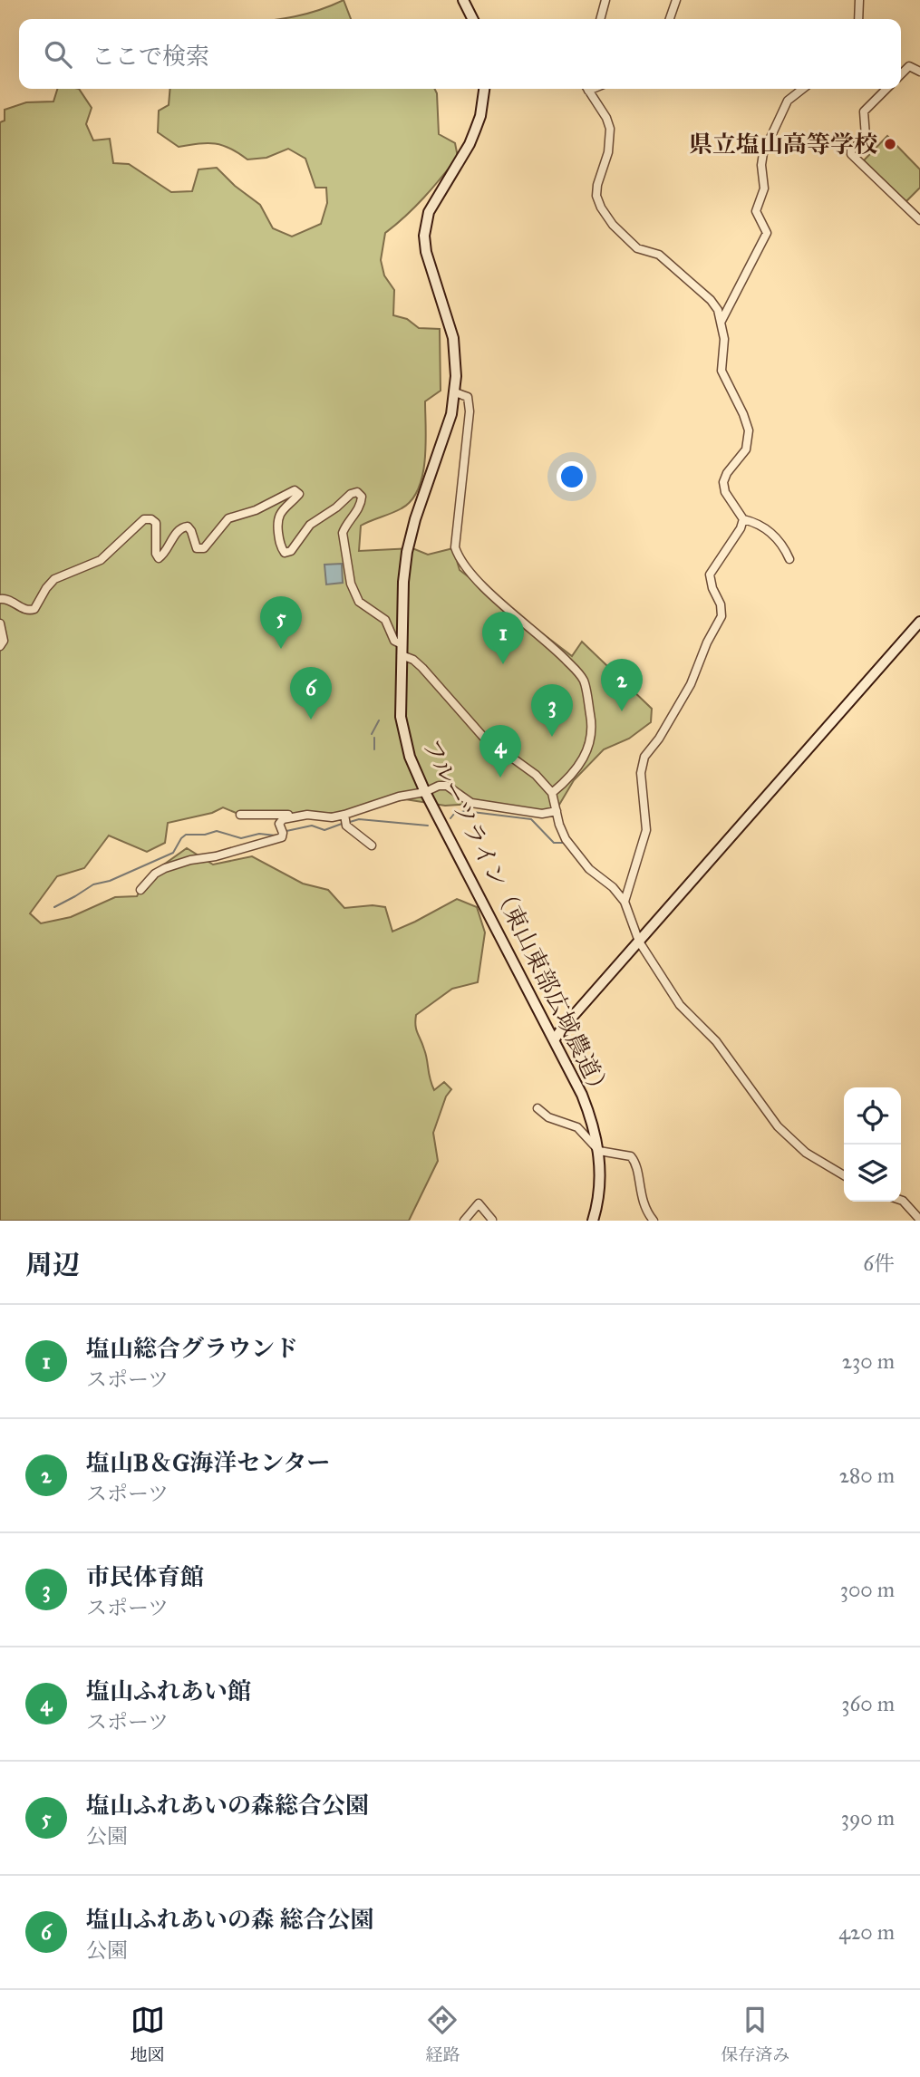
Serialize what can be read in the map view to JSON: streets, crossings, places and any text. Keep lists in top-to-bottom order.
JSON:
{
  "streets": {
    "street": ["フルーツライン（東山東部広域農道）"]
  },
  "places": ["県立塩山高等学校"],
  "page": {
    "search": "ここで検索",
    "pins": [
      "5",
      "1",
      "2",
      "6",
      "3",
      "4"
    ],
    "heading": ["周辺", "6件"],
    "list": [
      {
        "mark": "1",
        "name": "塩山総合グラウンド",
        "note": "スポーツ",
        "value": "230 m"
      },
      {
        "mark": "2",
        "name": "塩山B＆G海洋センター",
        "note": "スポーツ",
        "value": "280 m"
      },
      {
        "mark": "3",
        "name": "市民体育館",
        "note": "スポーツ",
        "value": "300 m"
      },
      {
        "mark": "4",
        "name": "塩山ふれあい館",
        "note": "スポーツ",
        "value": "360 m"
      },
      {
        "mark": "5",
        "name": "塩山ふれあいの森総合公園",
        "note": "公園",
        "value": "390 m"
      },
      {
        "mark": "6",
        "name": "塩山ふれあいの森 総合公園",
        "note": "公園",
        "value": "420 m"
      }
    ],
    "nav": ["地図", "経路", "保存済み"]
  }
}
